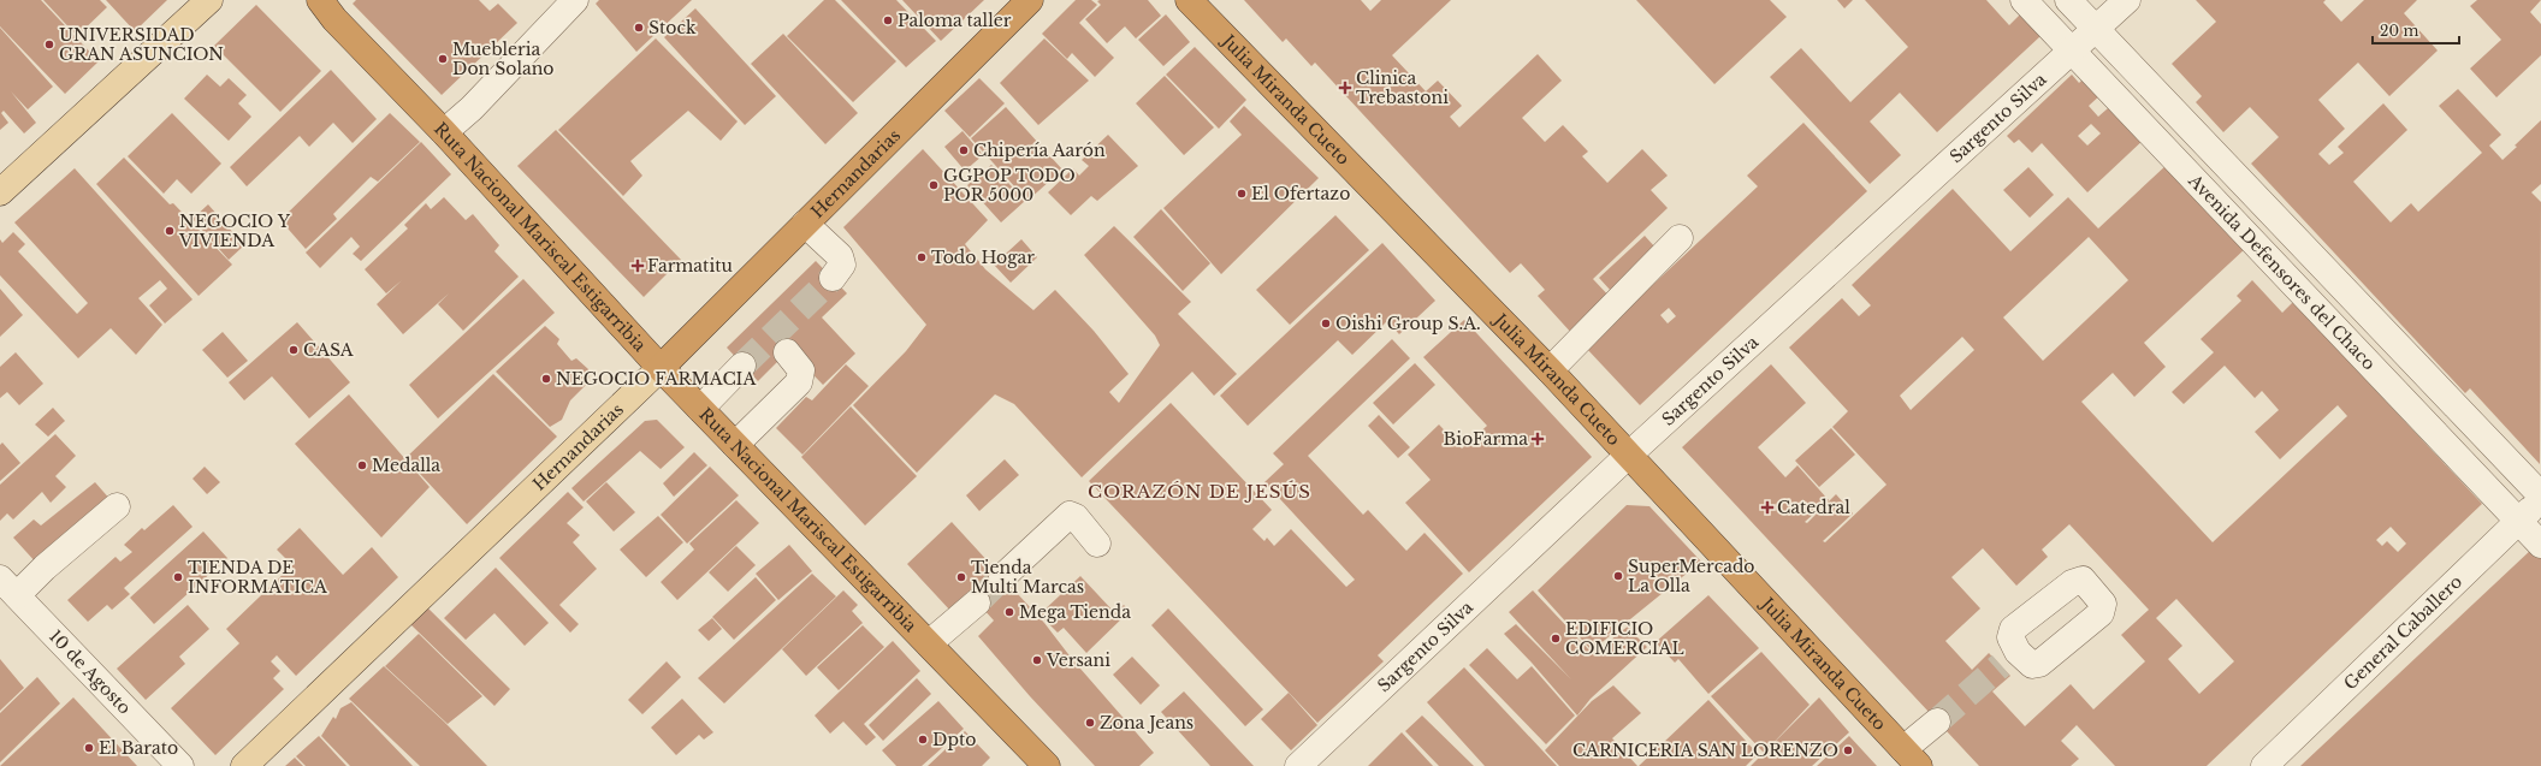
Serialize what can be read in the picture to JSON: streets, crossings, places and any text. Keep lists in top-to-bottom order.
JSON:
{
  "streets": {
    "highway": ["Julia Miranda Cueto", "Hernandarias", "Ruta Nacional Mariscal Estigarribia"],
    "street": [
      "Sargento Silva",
      "Avenida Defensores del Chaco",
      "General Caballero",
      "10 de Agosto"
    ]
  },
  "crossings": [
    ["Julia Miranda Cueto", "Sargento Silva"],
    ["Sargento Silva", "Avenida Defensores del Chaco"],
    ["Hernandarias", "Ruta Nacional Mariscal Estigarribia"],
    ["Avenida Defensores del Chaco", "General Caballero"]
  ],
  "districts": ["CORAZÓN DE JESÚS"],
  "places": {
    "other": [
      "Paloma taller",
      "Stock",
      "UNIVERSIDAD GRAN ASUNCION",
      "Muebleria Don Solano",
      "Chipería Aarón",
      "GGPOP TODO POR 5000",
      "El Ofertazo",
      "NEGOCIO Y VIVIENDA",
      "Todo Hogar",
      "Oishi Group S.A.",
      "CASA",
      "NEGOCIO FARMACIA",
      "Medalla",
      "SuperMercado La Olla",
      "TIENDA DE INFORMATICA",
      "Tienda Multi Marcas",
      "Mega Tienda",
      "EDIFICIO COMERCIAL",
      "Versani",
      "Zona Jeans",
      "Dpto",
      "El Barato",
      "CARNICERIA SAN LORENZO"
    ],
    "health": [
      "Clinica Trebastoni",
      "Farmatitu",
      "BioFarma",
      "Catedral"
    ]
  },
  "scale_bar": "20 m"
}
